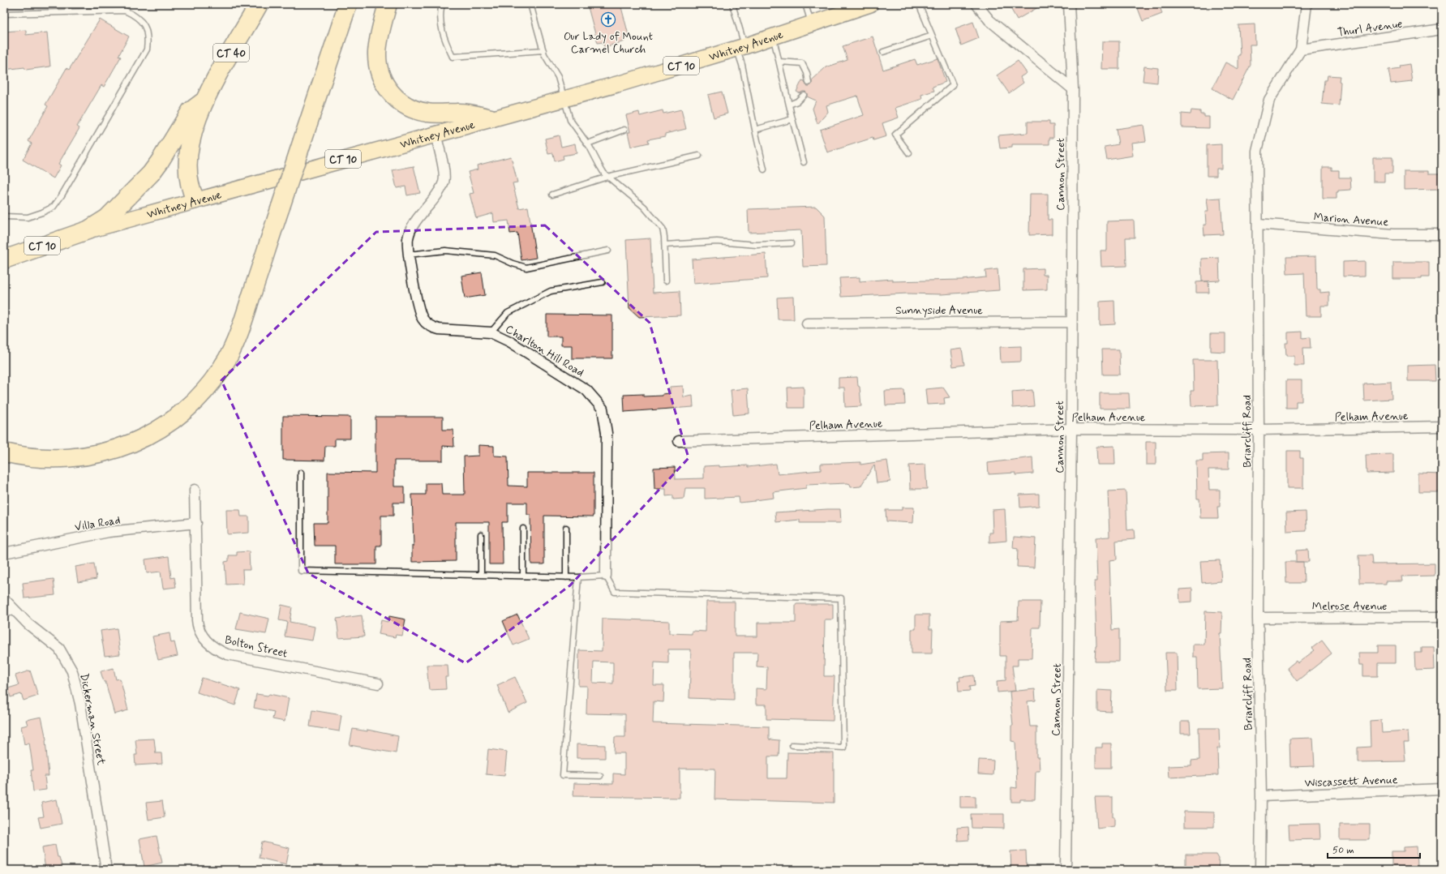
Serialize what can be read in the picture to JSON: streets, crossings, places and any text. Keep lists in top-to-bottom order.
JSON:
{
  "streets": {
    "highway": ["Whitney Avenue", "CT 40", "CT 10"],
    "street": [
      "Thurl Avenue",
      "Cannon Street",
      "Marion Avenue",
      "Sunnyside Avenue",
      "Charlton Hill Road",
      "Pelham Avenue",
      "Briarcliff Road",
      "Villa Road",
      "Melrose Avenue",
      "Bolton Street",
      "Dickerman Street",
      "Wiscassett Avenue"
    ]
  },
  "crossings": [
    ["Thurl Avenue", "Briarcliff Road"],
    ["Whitney Avenue", "Charlton Hill Road"],
    ["Cannon Street", "Sunnyside Avenue"],
    ["Cannon Street", "Pelham Avenue"],
    ["Marion Avenue", "Briarcliff Road"],
    ["Pelham Avenue", "Briarcliff Road"],
    ["Briarcliff Road", "Melrose Avenue"],
    ["Briarcliff Road", "Wiscassett Avenue"],
    ["Villa Road", "Bolton Street"]
  ],
  "places": {
    "church": ["Our Lady of Mount Carmel Church"]
  },
  "scale_bar": "50 m"
}
